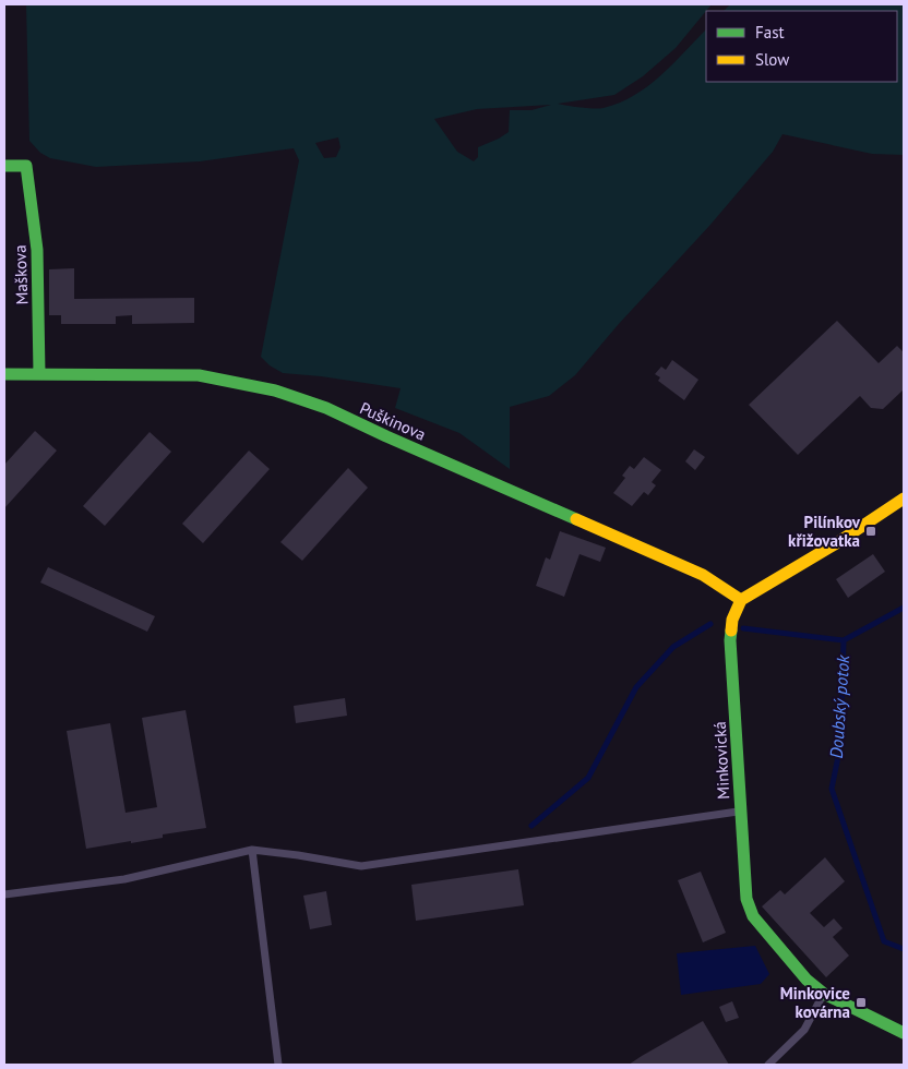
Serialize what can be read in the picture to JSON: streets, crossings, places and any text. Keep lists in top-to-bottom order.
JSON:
{
  "streets": {
    "street": ["Maškova", "Puškinova", "Minkovická"]
  },
  "crossings": [
    ["Maškova", "Puškinova"],
    ["Puškinova", "Minkovická"]
  ],
  "water": ["Doubský potok"],
  "places": {
    "transit": ["Pilínkov křižovatka", "Minkovice kovárna"]
  },
  "legend": ["Fast", "Slow"]
}
